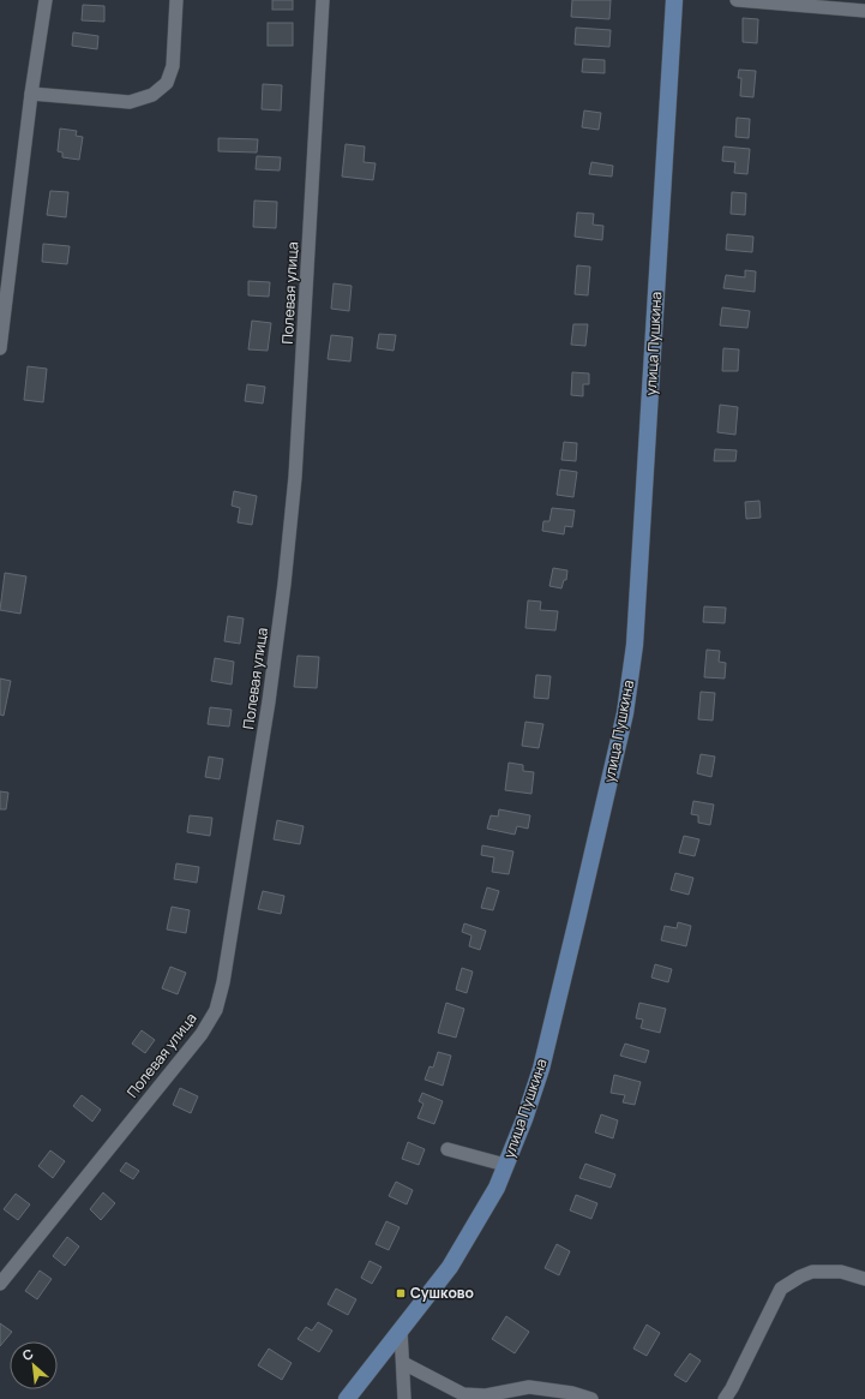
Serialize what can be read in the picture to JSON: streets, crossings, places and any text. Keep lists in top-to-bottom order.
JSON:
{
  "streets": {
    "main road": ["улица Пушкина"],
    "street": ["Полевая улица"]
  },
  "places": {
    "transit": ["Сушково"]
  },
  "north": "top left"
}
